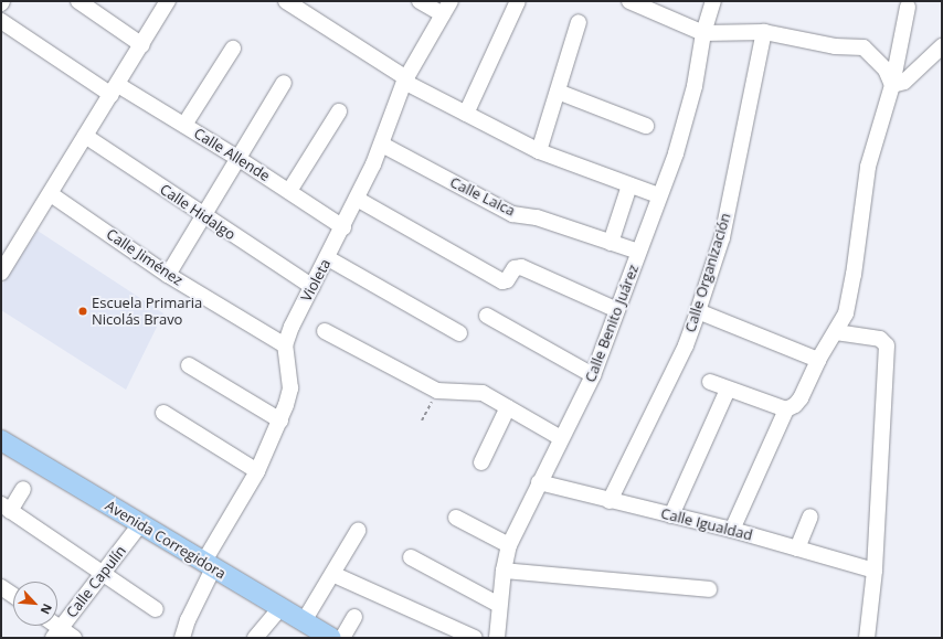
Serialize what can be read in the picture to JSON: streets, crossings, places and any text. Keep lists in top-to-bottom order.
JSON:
{
  "streets": {
    "main road": ["Avenida Corregidora"],
    "street": [
      "Calle Allende",
      "Calle Laica",
      "Calle Hidalgo",
      "Calle Jiménez",
      "Calle Organización",
      "Violeta",
      "Calle Benito Juárez",
      "Calle Igualdad",
      "Calle Capulín"
    ]
  },
  "crossings": [
    ["Calle Allende", "Violeta"],
    ["Calle Laica", "Violeta"],
    ["Calle Laica", "Calle Benito Juárez"],
    ["Calle Hidalgo", "Violeta"],
    ["Calle Jiménez", "Violeta"],
    ["Calle Organización", "Calle Igualdad"],
    ["Violeta", "Avenida Corregidora"],
    ["Calle Benito Juárez", "Calle Igualdad"],
    ["Avenida Corregidora", "Calle Capulín"]
  ],
  "places": ["Escuela Primaria Nicolás Bravo"],
  "north": "bottom right"
}
